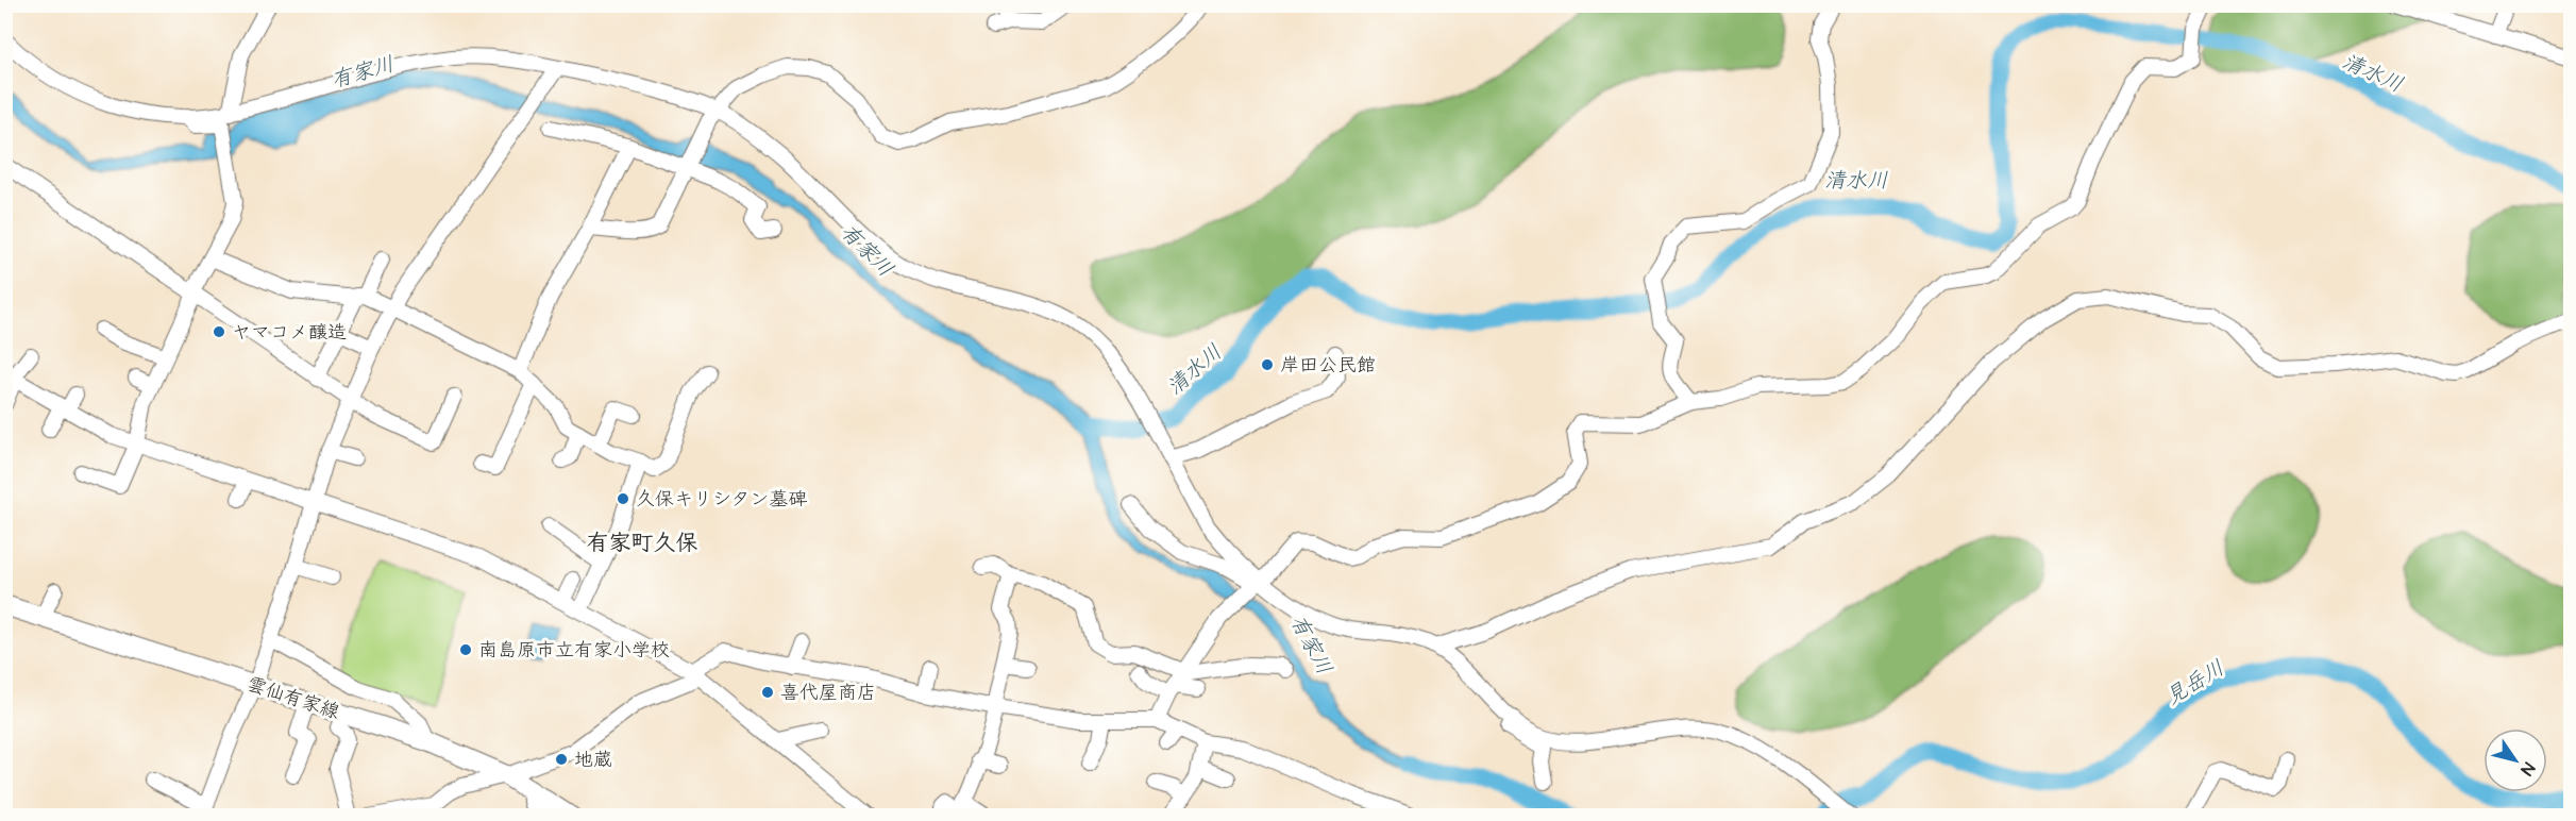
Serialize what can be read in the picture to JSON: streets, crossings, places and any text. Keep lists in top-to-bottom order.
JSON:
{
  "streets": {
    "main road": ["雲仙有家線"]
  },
  "districts": ["有家町久保"],
  "water": ["有家川", "清水川", "見岳川"],
  "places": [
    "ヤマコメ醸造",
    "岸田公民館",
    "久保キリシタン墓碑",
    "南島原市立有家小学校",
    "喜代屋商店",
    "地蔵"
  ],
  "north": "bottom right"
}
